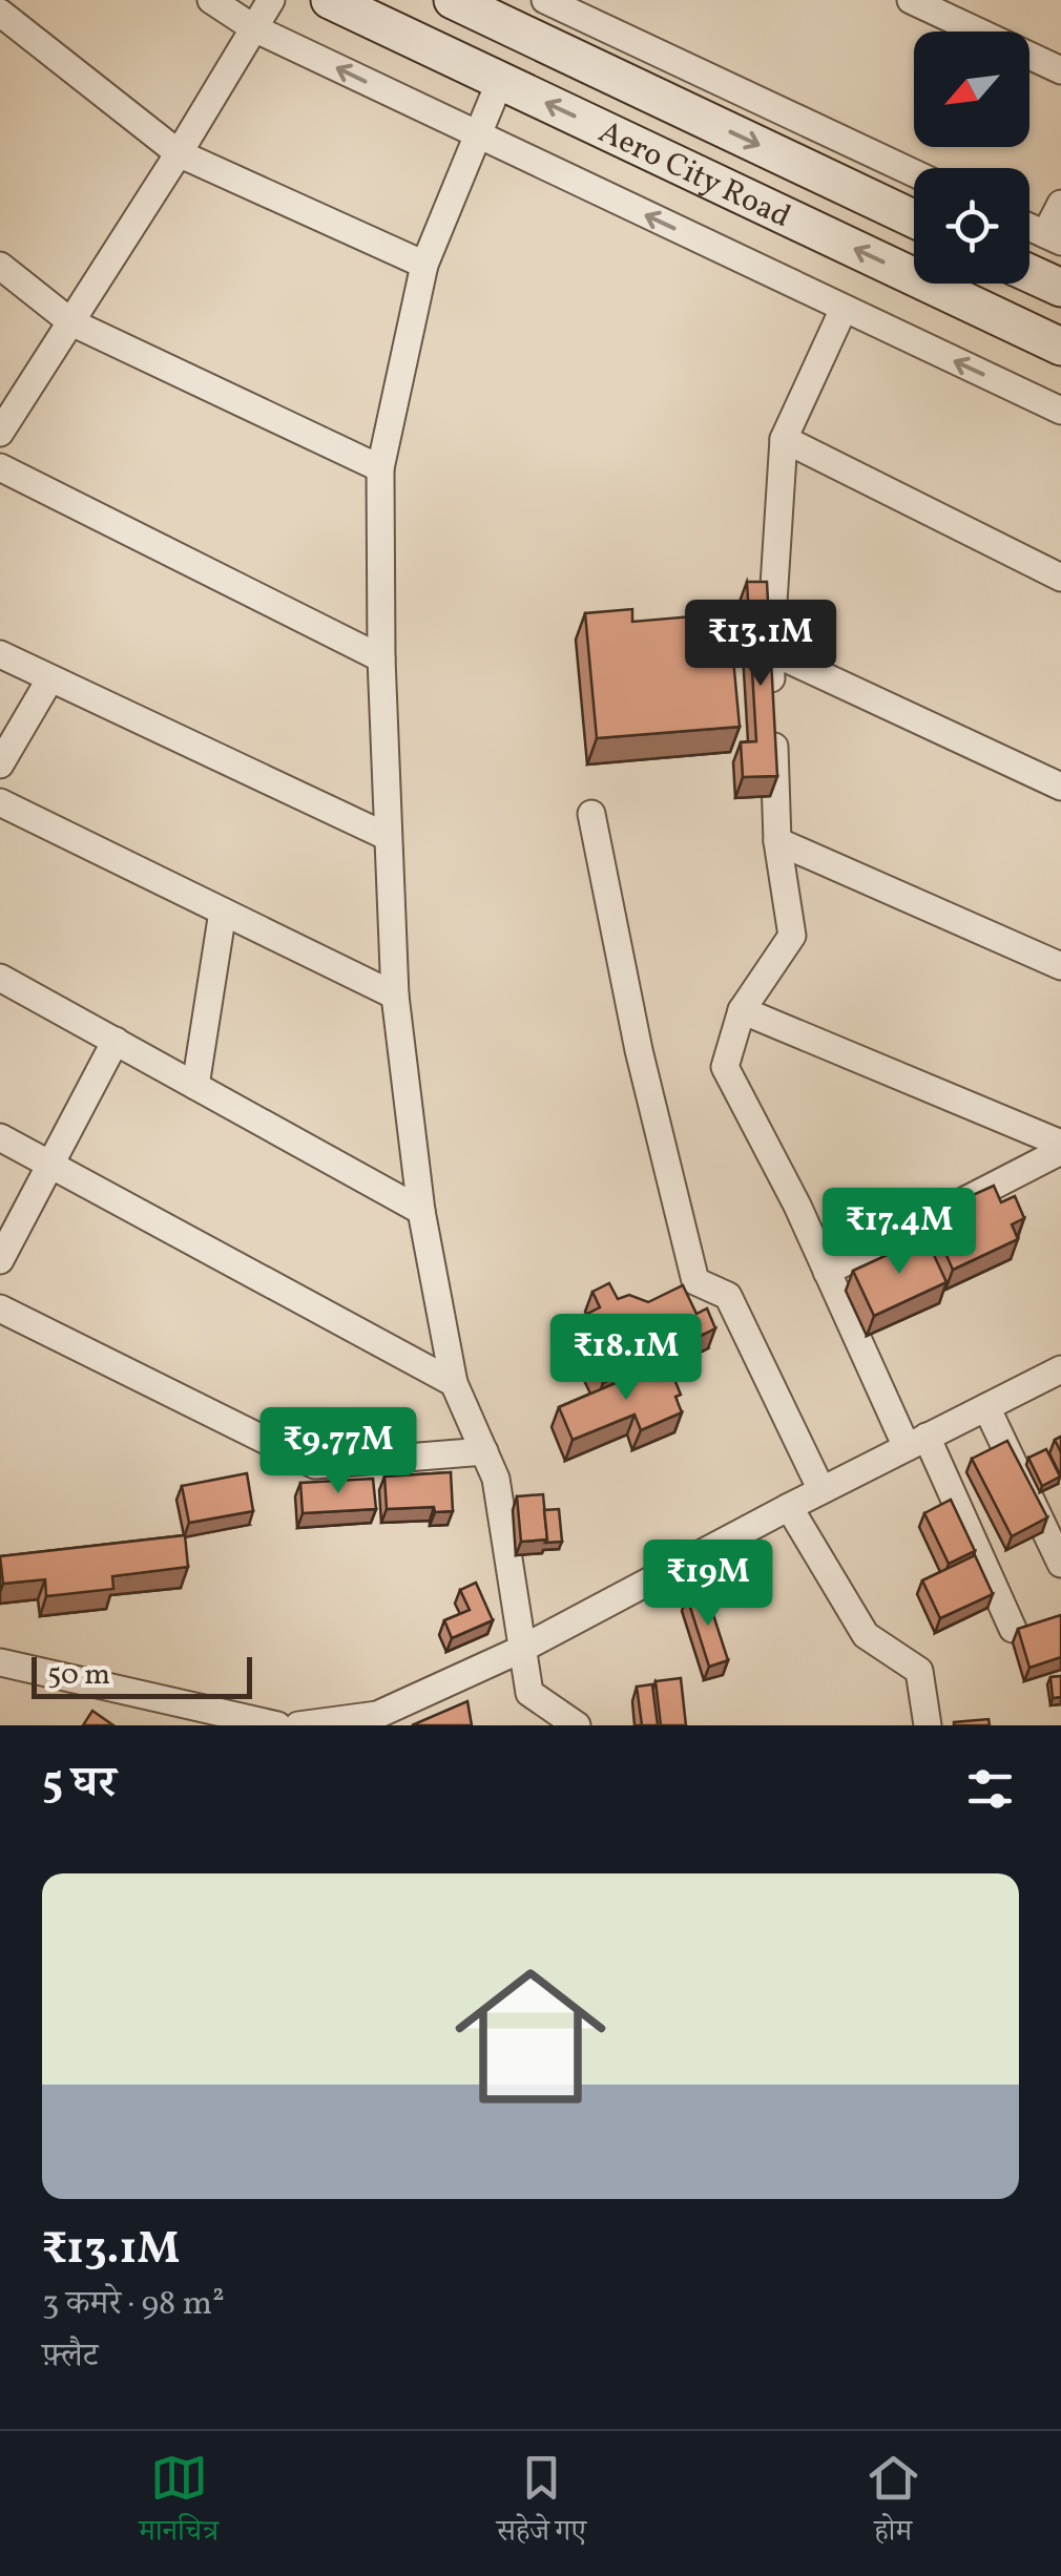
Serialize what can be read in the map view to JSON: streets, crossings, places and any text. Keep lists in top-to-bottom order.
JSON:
{
  "streets": {
    "street": ["Aero City Road"]
  },
  "scale_bar": "50 m",
  "north": "bottom left",
  "page": {
    "price": [
      "₹13.1M",
      "₹17.4M",
      "₹18.1M",
      "₹9.77M",
      "₹19M"
    ],
    "scale": "50 m",
    "heading": "5 घर",
    "list": [
      {
        "name": "₹13.1M",
        "note": "3 कमरे · 98 m² · फ़्लैट"
      }
    ],
    "tabs": ["मानचित्र", "सहेजे गए", "होम"]
  }
}
